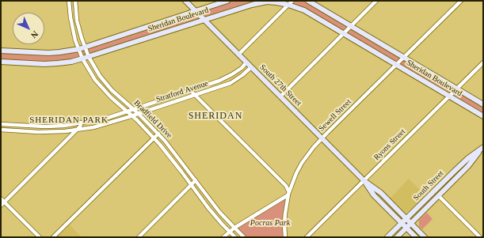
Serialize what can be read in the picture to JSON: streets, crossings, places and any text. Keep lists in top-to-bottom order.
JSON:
{
  "streets": {
    "main road": ["Sheridan Boulevard", "South 27th Street", "South Street"],
    "street": [
      "Stratford Avenue",
      "Sewell Street",
      "Bradfield Drive",
      "Ryons Street"
    ]
  },
  "crossings": [
    ["Sheridan Boulevard", "South 27th Street"],
    ["Sheridan Boulevard", "Sewell Street"],
    ["Sheridan Boulevard", "Bradfield Drive"],
    ["Sheridan Boulevard", "Ryons Street"],
    ["South 27th Street", "Stratford Avenue"],
    ["South 27th Street", "Sewell Street"],
    ["South 27th Street", "Ryons Street"],
    ["South 27th Street", "South Street"],
    ["Stratford Avenue", "Bradfield Drive"]
  ],
  "districts": ["SHERIDAN", "SHERIDAN PARK"],
  "parks": ["Pocras Park"],
  "north": "bottom right"
}
